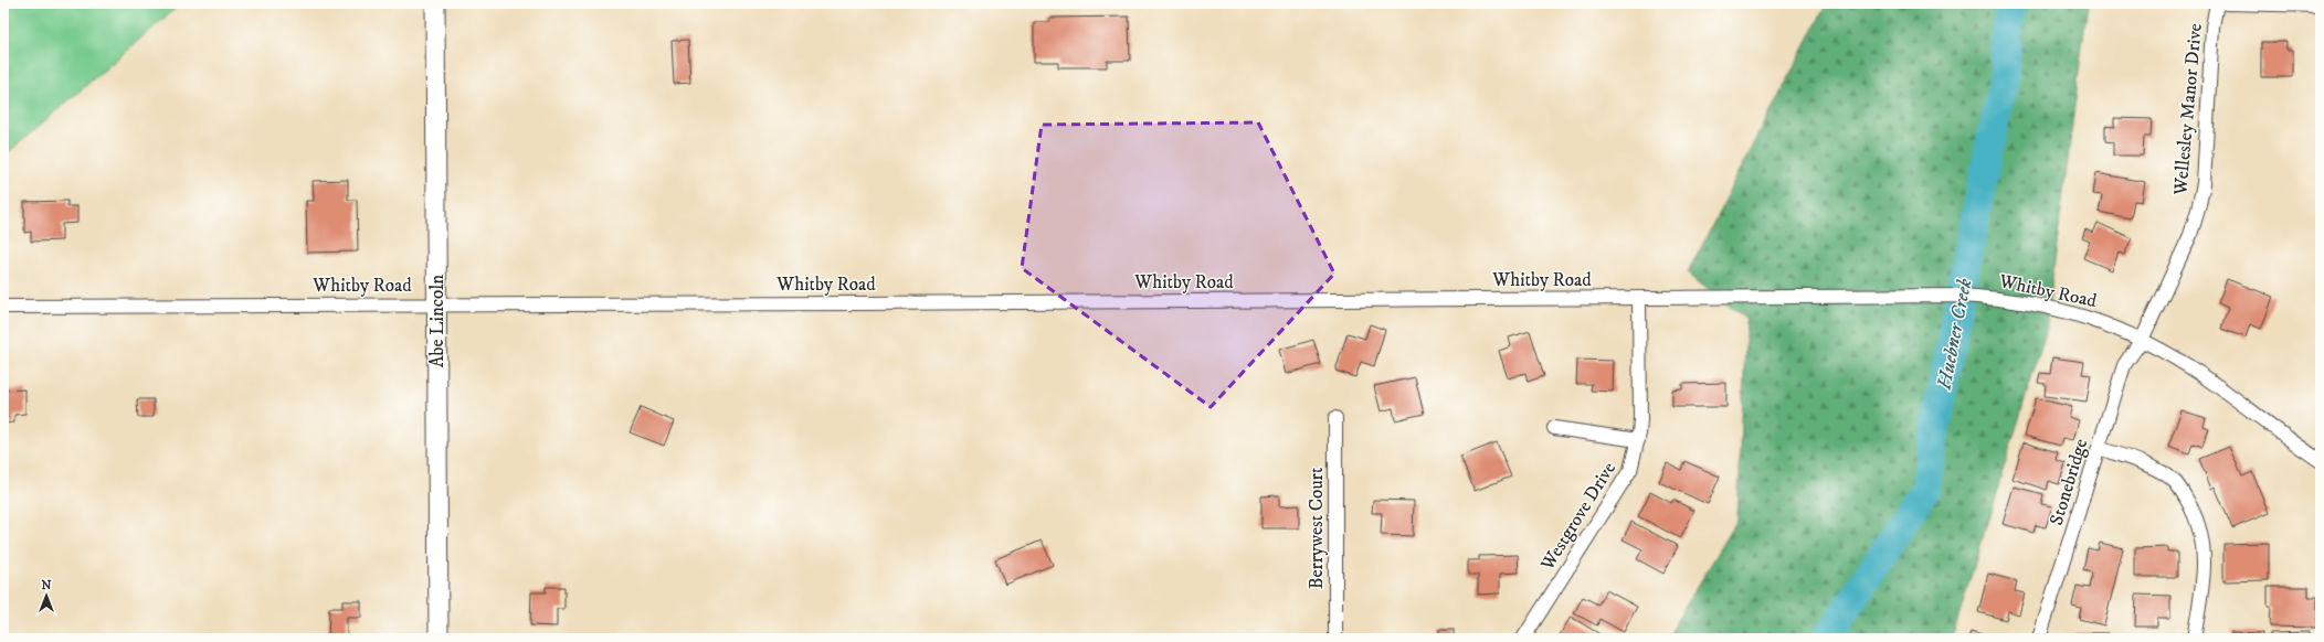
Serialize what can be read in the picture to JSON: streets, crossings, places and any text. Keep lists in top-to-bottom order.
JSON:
{
  "streets": {
    "street": [
      "Wellesley Manor Drive",
      "Whitby Road",
      "Abe Lincoln",
      "Stonebridge",
      "Westgrove Drive",
      "Berrywest Court"
    ]
  },
  "crossings": [
    ["Wellesley Manor Drive", "Whitby Road"],
    ["Wellesley Manor Drive", "Stonebridge"],
    ["Whitby Road", "Abe Lincoln"],
    ["Whitby Road", "Stonebridge"],
    ["Whitby Road", "Westgrove Drive"]
  ],
  "water": ["Huebner Creek"],
  "north": "top"
}
